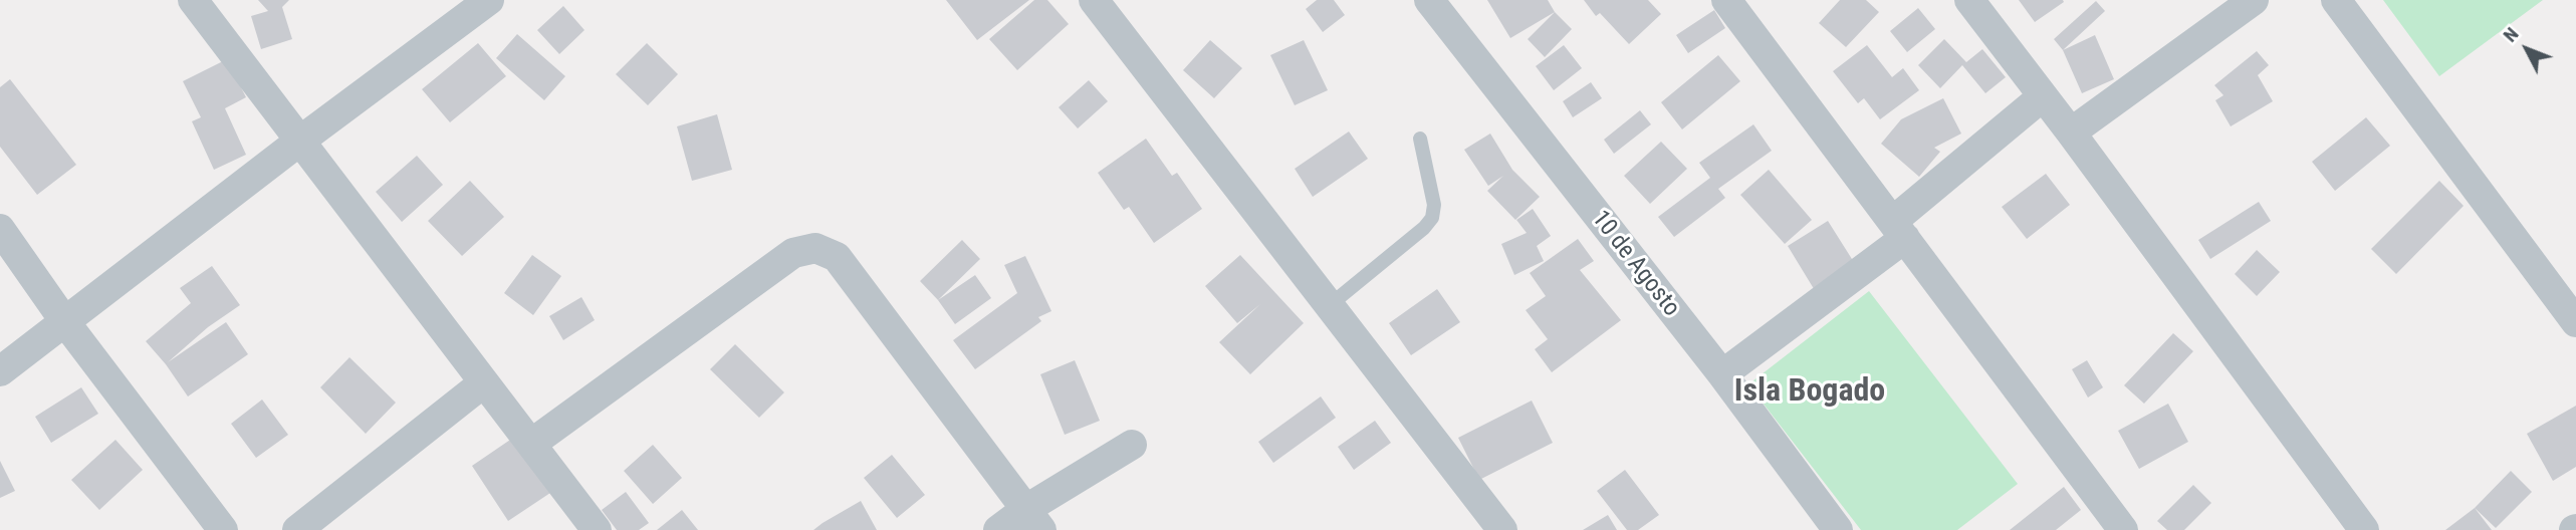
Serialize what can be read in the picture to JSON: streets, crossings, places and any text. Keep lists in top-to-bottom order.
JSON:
{
  "streets": {
    "street": ["10 de Agosto"]
  },
  "districts": ["Isla Bogado"],
  "north": "top left"
}
